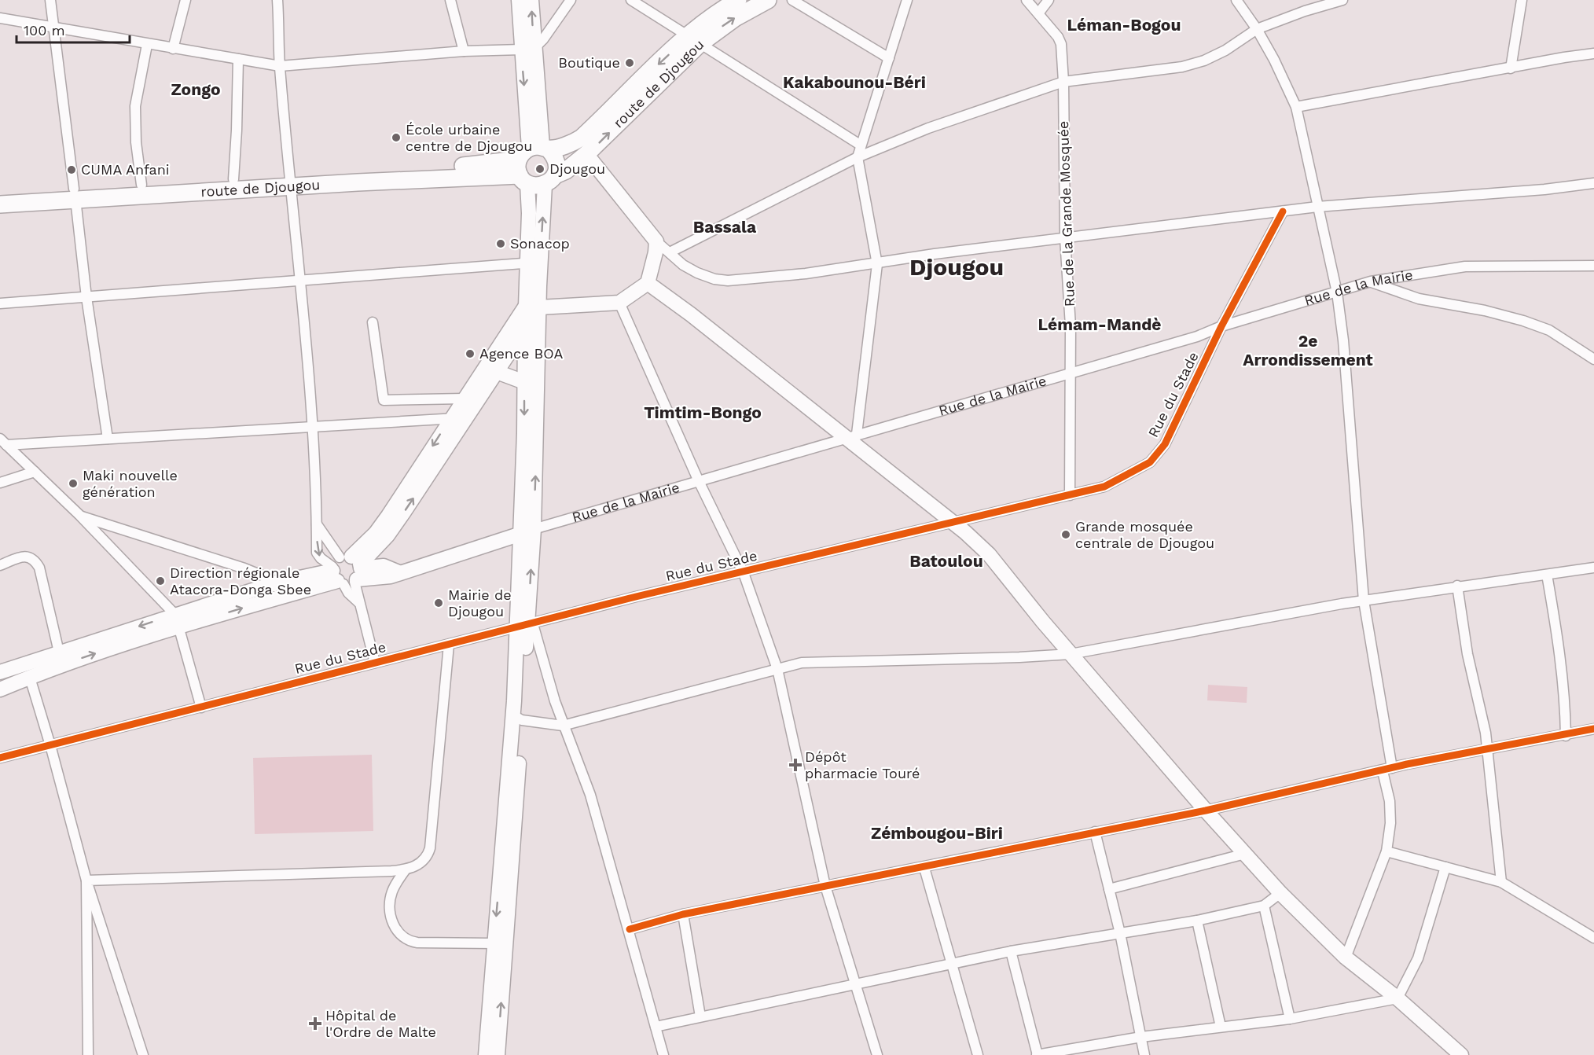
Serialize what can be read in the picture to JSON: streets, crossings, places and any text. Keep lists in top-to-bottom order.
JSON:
{
  "streets": {
    "highway": ["route de Djougou"],
    "main road": ["Rue de la Mairie"],
    "street": ["Rue de la Grande Mosquée", "Rue du Stade"]
  },
  "crossings": [
    ["Rue de la Grande Mosquée", "Rue de la Mairie"],
    ["Rue de la Grande Mosquée", "Rue du Stade"],
    ["Rue de la Mairie", "Rue du Stade"]
  ],
  "districts": [
    "Léman-Bogou",
    "Kakabounou-Béri",
    "Zongo",
    "Bassala",
    "Djougou",
    "Lémam-Mandè",
    "2e Arrondissement",
    "Timtim-Bongo",
    "Batoulou",
    "Zémbougou-Biri"
  ],
  "places": {
    "other": [
      "Boutique",
      "École urbaine centre de Djougou",
      "Djougou",
      "CUMA Anfani",
      "Sonacop",
      "Agence BOA",
      "Maki nouvelle génération",
      "Grande mosquée centrale de Djougou",
      "Direction régionale Atacora-Donga Sbee",
      "Mairie de Djougou"
    ],
    "health": ["Dépôt pharmacie Touré", "Hôpital de l'Ordre de Malte"]
  },
  "scale_bar": "100 m"
}
